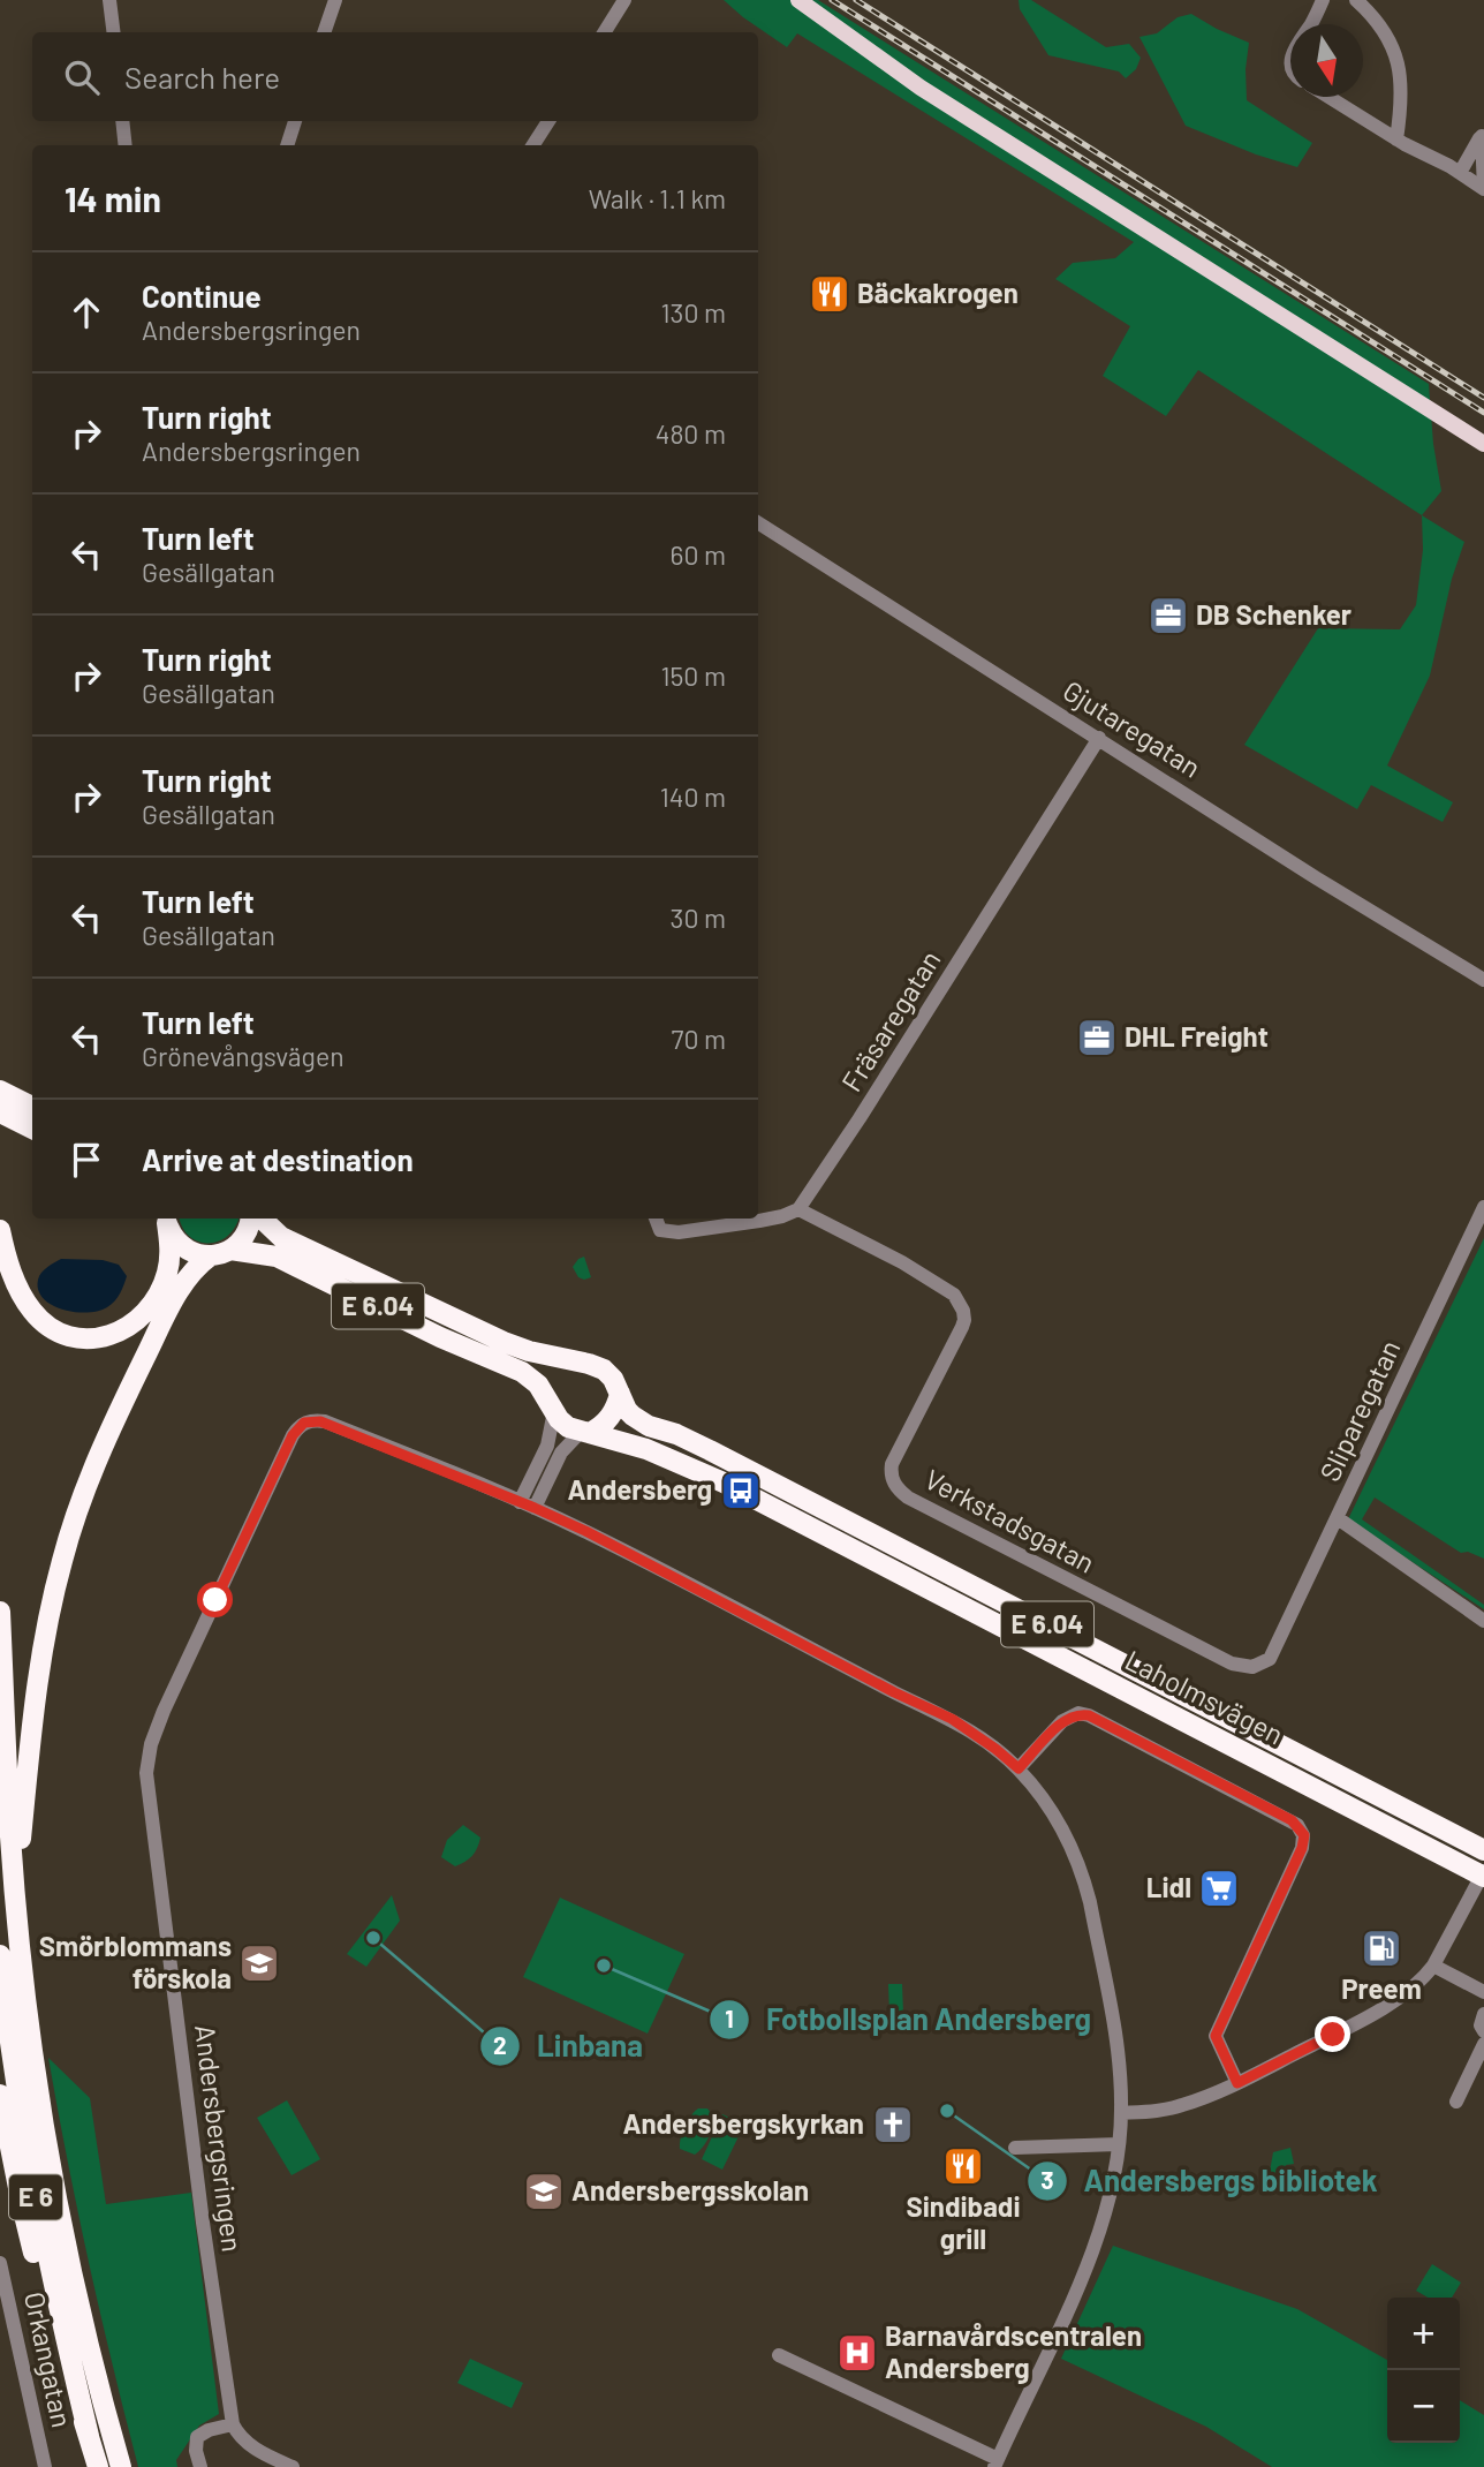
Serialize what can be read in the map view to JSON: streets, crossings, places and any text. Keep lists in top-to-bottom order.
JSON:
{
  "streets": {
    "highway": ["E 6.04", "Laholmsvägen", "E 6"],
    "street": [
      "Gjutaregatan",
      "Fräsaregatan",
      "Sliparegatan",
      "Verkstadsgatan",
      "Andersbergsringen",
      "Orkangatan"
    ]
  },
  "crossings": [
    ["Gjutaregatan", "Fräsaregatan"],
    ["Fräsaregatan", "Verkstadsgatan"],
    ["Sliparegatan", "Verkstadsgatan"]
  ],
  "places": {
    "restaurant": ["Bäckakrogen", "Sindibadi grill"],
    "office": ["DB Schenker", "DHL Freight"],
    "bus stop": ["Andersberg"],
    "supermarket": ["Lidl"],
    "other": ["Linbana", "Fotbollsplan Andersberg", "Andersbergs bibliotek"],
    "fuel station": ["Preem"],
    "school or university": ["Smörblommans förskola", "Andersbergsskolan"],
    "church": ["Andersbergskyrkan"],
    "hospital": ["Barnavårdscentralen Andersberg"]
  },
  "north": "bottom",
  "page": {
    "search": "Search here",
    "heading": ["14 min", "Walk · 1.1 km"],
    "list": [
      ["Continue", "Andersbergsringen", "130 m"],
      ["Turn right", "Andersbergsringen", "480 m"],
      ["Turn left", "Gesällgatan", "60 m"],
      ["Turn right", "Gesällgatan", "150 m"],
      ["Turn right", "Gesällgatan", "140 m"],
      ["Turn left", "Gesällgatan", "30 m"],
      ["Turn left", "Grönevångsvägen", "70 m"],
      "Arrive at destination"
    ],
    "map_buttons": ["+", "−"]
  }
}
